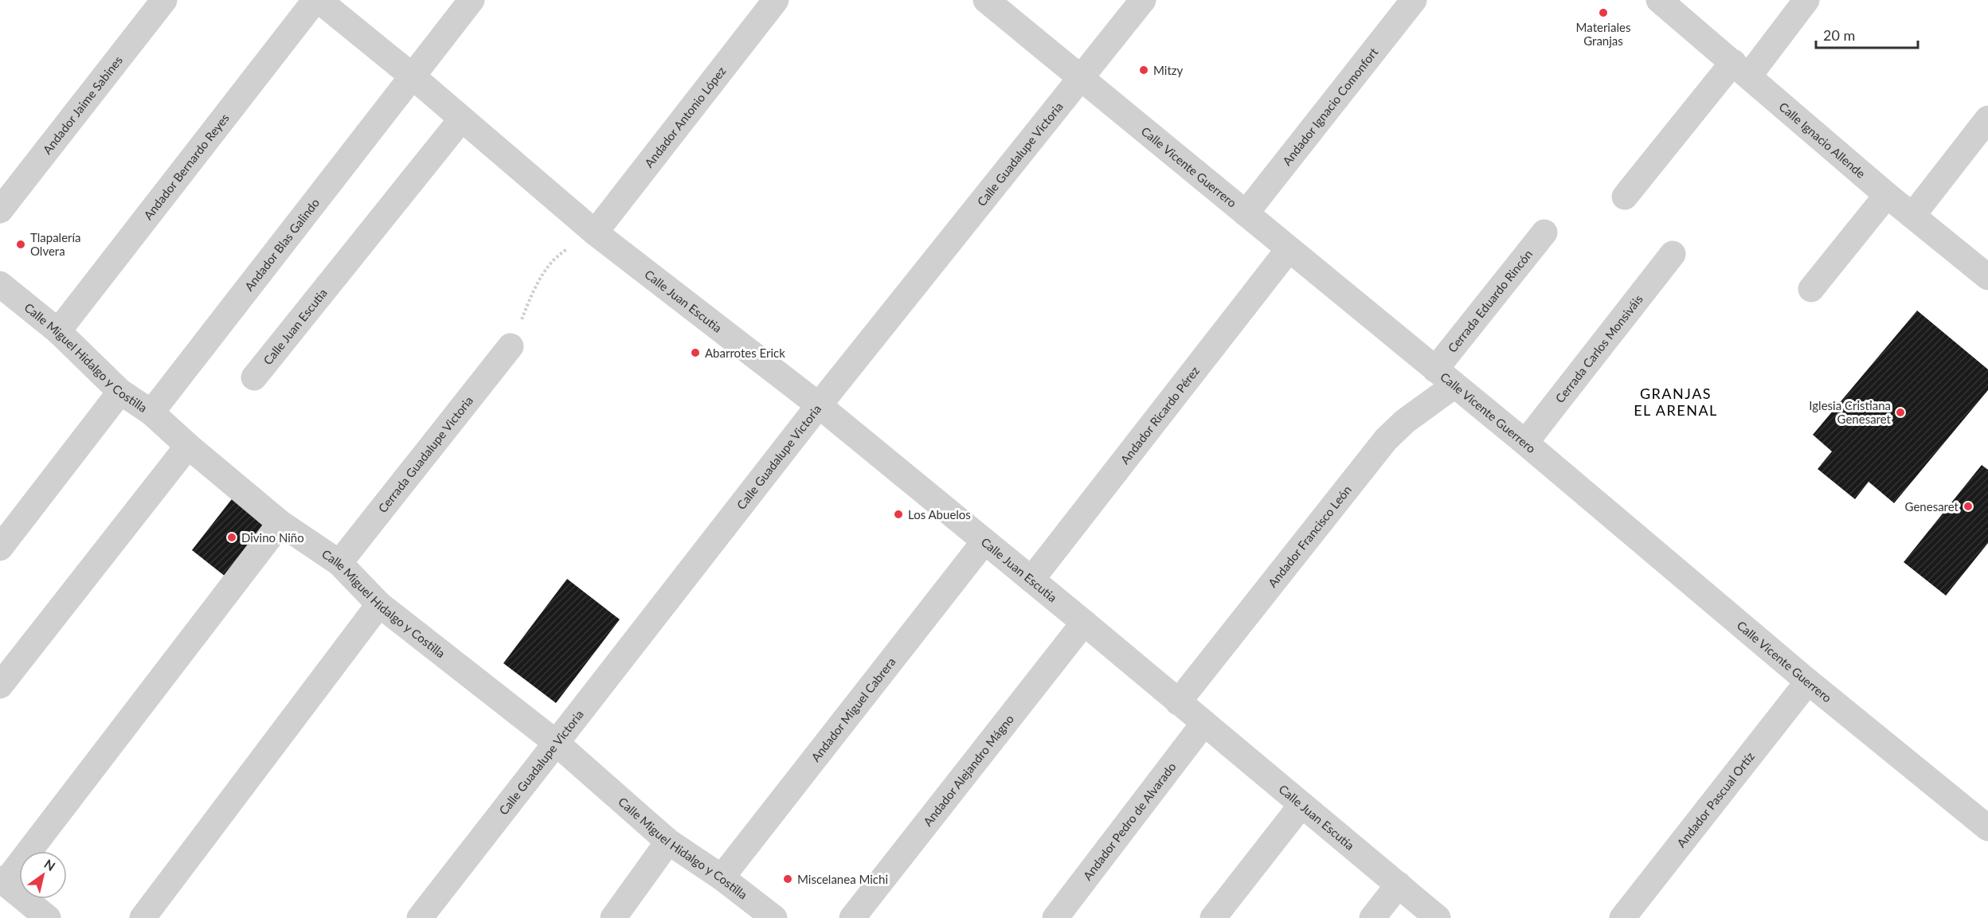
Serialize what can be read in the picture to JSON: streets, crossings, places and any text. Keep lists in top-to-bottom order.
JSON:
{
  "streets": {
    "street": [
      "Andador Jaime Sabines",
      "Andador Ignacio Comonfort",
      "Andador Antonio López",
      "Calle Ignacio Allende",
      "Calle Guadalupe Victoria",
      "Andador Bernardo Reyes",
      "Calle Vicente Guerrero",
      "Andador Blas Galindo",
      "Calle Juan Escutia",
      "Cerrada Eduardo Rincón",
      "Cerrada Carlos Monsiváis",
      "Calle Miguel Hidalgo y Costilla",
      "Andador Ricardo Pérez",
      "Cerrada Guadalupe Victoria",
      "Andador Francisco León",
      "Andador Miguel Cabrera",
      "Andador Alejandro Mágno",
      "Andador Pascual Ortíz",
      "Andador Pedro de Alvarado"
    ]
  },
  "crossings": [
    ["Andador Ignacio Comonfort", "Calle Vicente Guerrero"],
    ["Andador Antonio López", "Calle Juan Escutia"],
    ["Calle Guadalupe Victoria", "Calle Vicente Guerrero"],
    ["Calle Guadalupe Victoria", "Calle Juan Escutia"],
    ["Calle Guadalupe Victoria", "Calle Miguel Hidalgo y Costilla"],
    ["Andador Bernardo Reyes", "Calle Juan Escutia"],
    ["Andador Bernardo Reyes", "Calle Miguel Hidalgo y Costilla"],
    ["Calle Vicente Guerrero", "Cerrada Eduardo Rincón"],
    ["Calle Vicente Guerrero", "Cerrada Carlos Monsiváis"],
    ["Calle Vicente Guerrero", "Andador Ricardo Pérez"],
    ["Calle Vicente Guerrero", "Andador Francisco León"],
    ["Calle Vicente Guerrero", "Andador Pascual Ortíz"],
    ["Andador Blas Galindo", "Calle Juan Escutia"],
    ["Andador Blas Galindo", "Calle Miguel Hidalgo y Costilla"],
    ["Calle Juan Escutia", "Andador Ricardo Pérez"],
    ["Calle Juan Escutia", "Andador Francisco León"],
    ["Calle Juan Escutia", "Andador Miguel Cabrera"],
    ["Calle Juan Escutia", "Andador Alejandro Mágno"],
    ["Calle Juan Escutia", "Andador Pedro de Alvarado"],
    ["Cerrada Eduardo Rincón", "Andador Francisco León"],
    ["Calle Miguel Hidalgo y Costilla", "Cerrada Guadalupe Victoria"],
    ["Calle Miguel Hidalgo y Costilla", "Andador Miguel Cabrera"]
  ],
  "districts": ["GRANJAS EL ARENAL"],
  "places": [
    "Materiales Granjas",
    "Mitzy",
    "Tlapalería Olvera",
    "Abarrotes Erick",
    "Iglesia Cristiana Genesaret",
    "Genesaret",
    "Los Abuelos",
    "Divino Niño",
    "Miscelanea Michi"
  ],
  "scale_bar": "20 m",
  "north": "top right"
}
